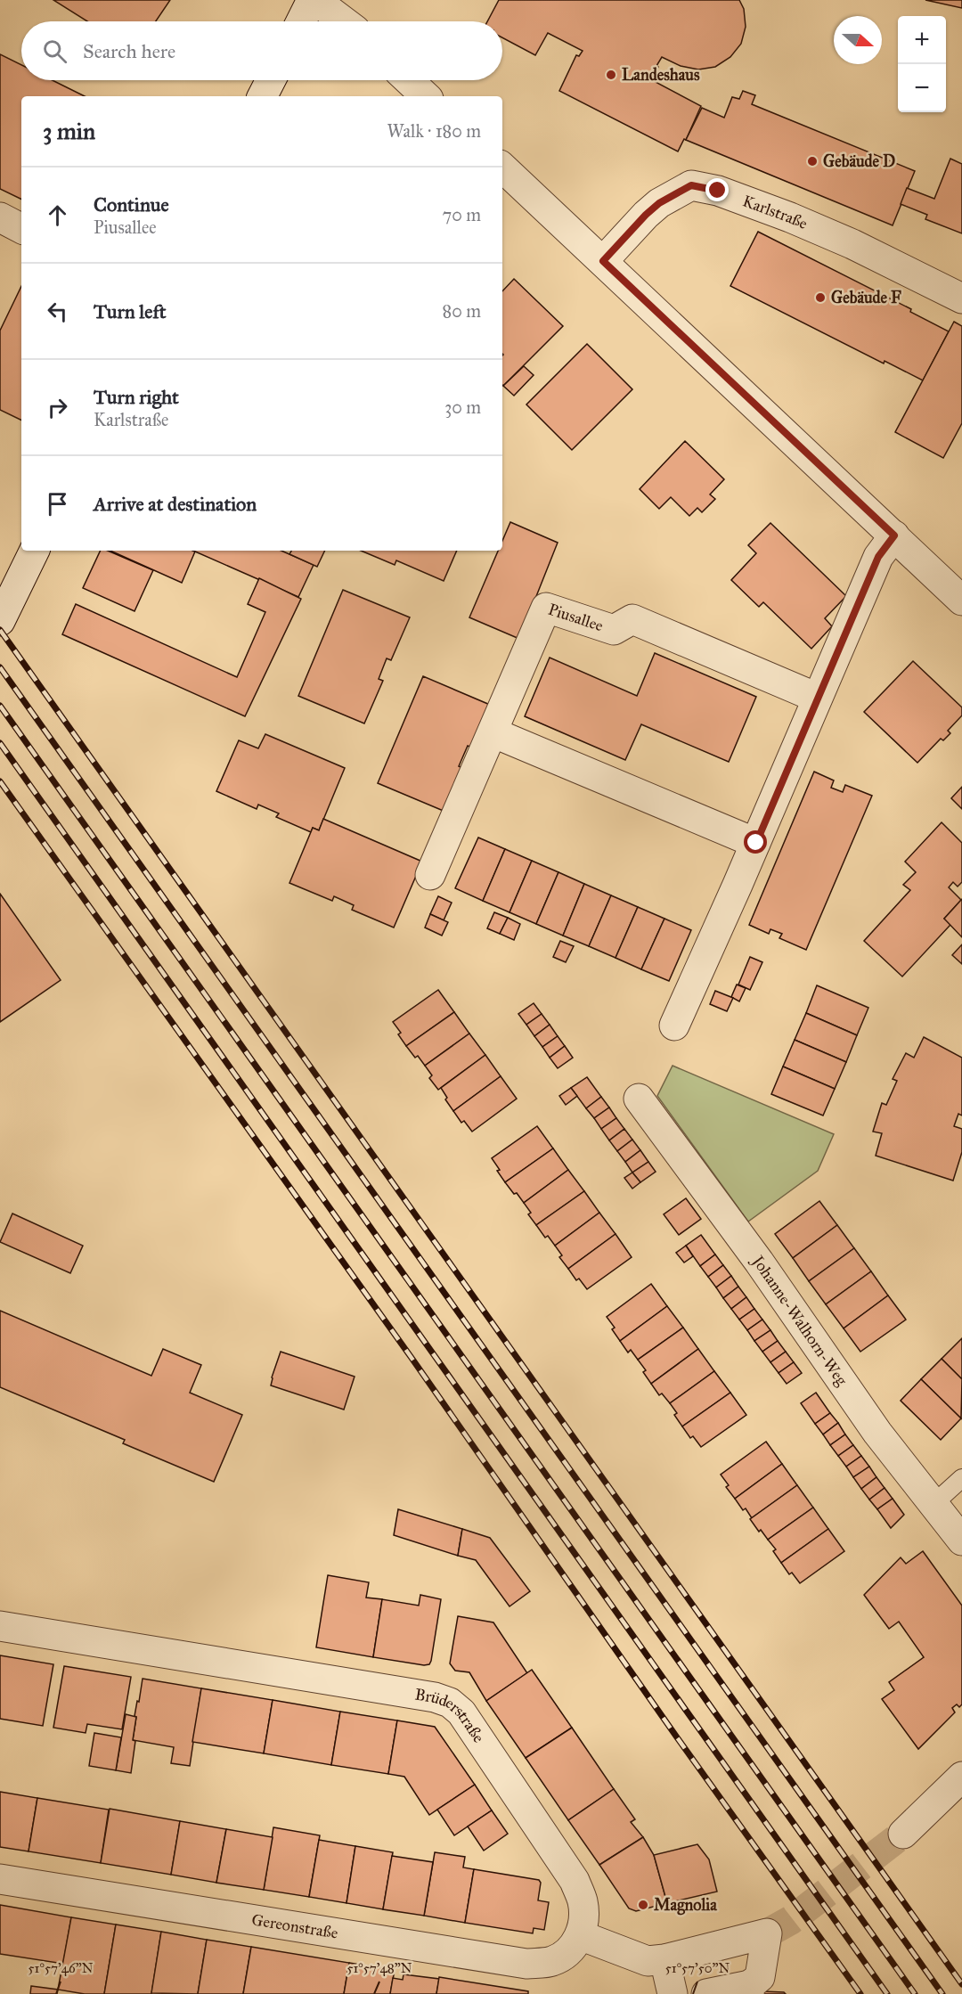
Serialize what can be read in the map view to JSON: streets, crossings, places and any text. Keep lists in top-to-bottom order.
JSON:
{
  "streets": {
    "street": [
      "Karlstraße",
      "Piusallee",
      "Johanne-Walhorn-Weg",
      "Brüderstraße",
      "Gereonstraße"
    ]
  },
  "crossings": [
    ["Brüderstraße", "Gereonstraße"]
  ],
  "places": [
    "Landeshaus",
    "Gebäude D",
    "Gebäude F",
    "Magnolia"
  ],
  "north": "right",
  "page": {
    "map_buttons": ["+", "−"],
    "search": "Search here",
    "heading": ["3 min", "Walk · 180 m"],
    "list": [
      ["Continue", "Piusallee", "70 m"],
      ["Turn left", "80 m"],
      ["Turn right", "Karlstraße", "30 m"],
      "Arrive at destination"
    ]
  },
  "coordinates": ["51°57'46\"N", "51°57'48\"N", "51°57'50\"N"]
}
